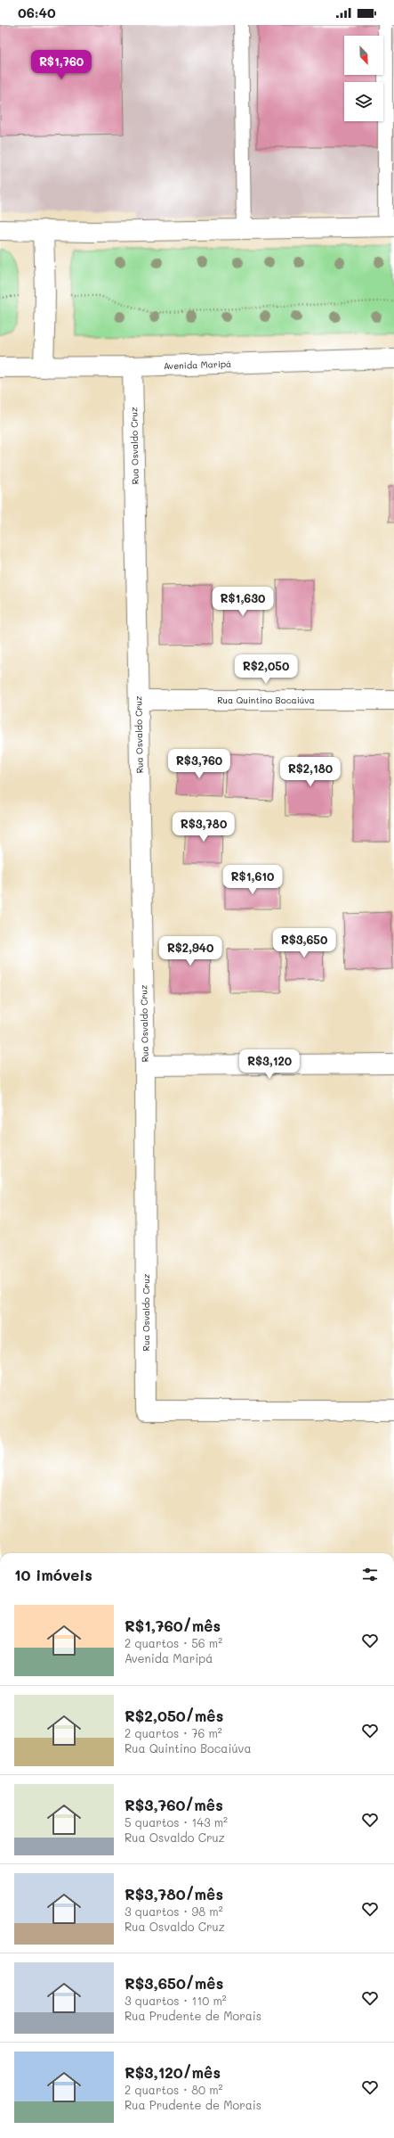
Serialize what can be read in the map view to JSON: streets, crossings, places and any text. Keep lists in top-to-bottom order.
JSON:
{
  "streets": {
    "street": ["Avenida Maripá", "Rua Osvaldo Cruz", "Rua Quintino Bocaiúva"]
  },
  "crossings": [
    ["Avenida Maripá", "Rua Osvaldo Cruz"],
    ["Rua Osvaldo Cruz", "Rua Quintino Bocaiúva"]
  ],
  "north": "bottom right",
  "page": {
    "status": "06:40",
    "price": [
      "R$1,760",
      "R$1,630",
      "R$2,050",
      "R$3,760",
      "R$2,180",
      "R$3,780",
      "R$1,610",
      "R$3,650",
      "R$2,940",
      "R$3,120"
    ],
    "heading": "10 imóveis",
    "list": [
      {
        "name": "R$1,760/mês",
        "note": "2 quartos · 56 m² · Avenida Maripá"
      },
      {
        "name": "R$2,050/mês",
        "note": "2 quartos · 76 m² · Rua Quintino Bocaiúva"
      },
      {
        "name": "R$3,760/mês",
        "note": "5 quartos · 143 m² · Rua Osvaldo Cruz"
      },
      {
        "name": "R$3,780/mês",
        "note": "3 quartos · 98 m² · Rua Osvaldo Cruz"
      },
      {
        "name": "R$3,650/mês",
        "note": "3 quartos · 110 m² · Rua Prudente de Morais"
      },
      {
        "name": "R$3,120/mês",
        "note": "2 quartos · 80 m² · Rua Prudente de Morais"
      }
    ]
  }
}
